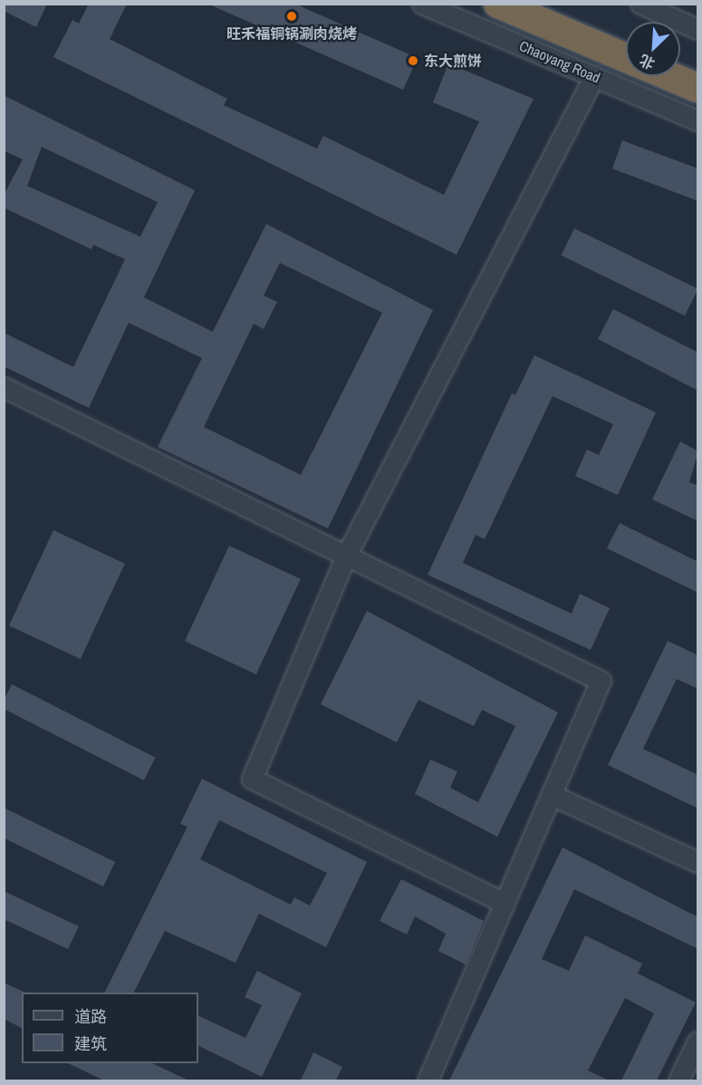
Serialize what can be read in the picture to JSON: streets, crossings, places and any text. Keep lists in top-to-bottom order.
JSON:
{
  "streets": {
    "highway": ["Chaoyang Road"]
  },
  "places": ["旺禾福铜锅涮肉烧烤", "东大煎饼"],
  "legend": ["道路", "建筑"],
  "north": "bottom left"
}
